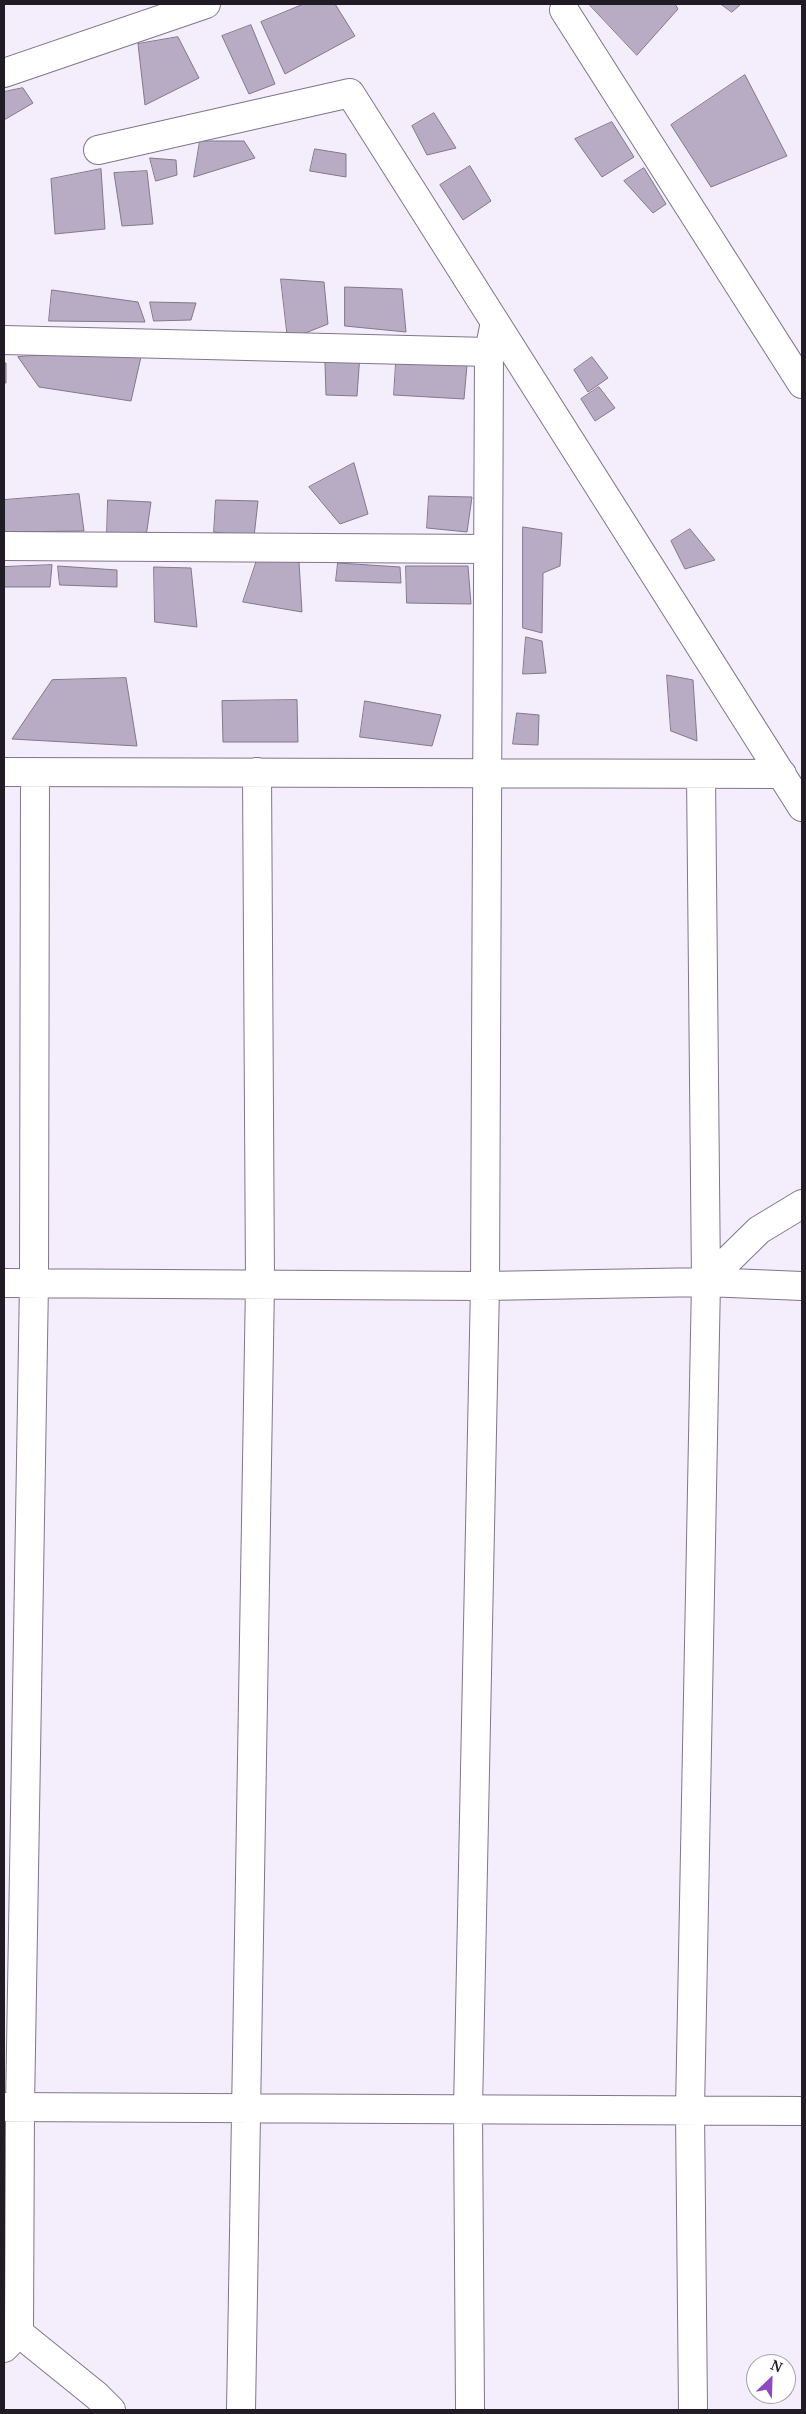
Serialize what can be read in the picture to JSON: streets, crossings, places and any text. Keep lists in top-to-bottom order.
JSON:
{
  "north": "top right"
}
